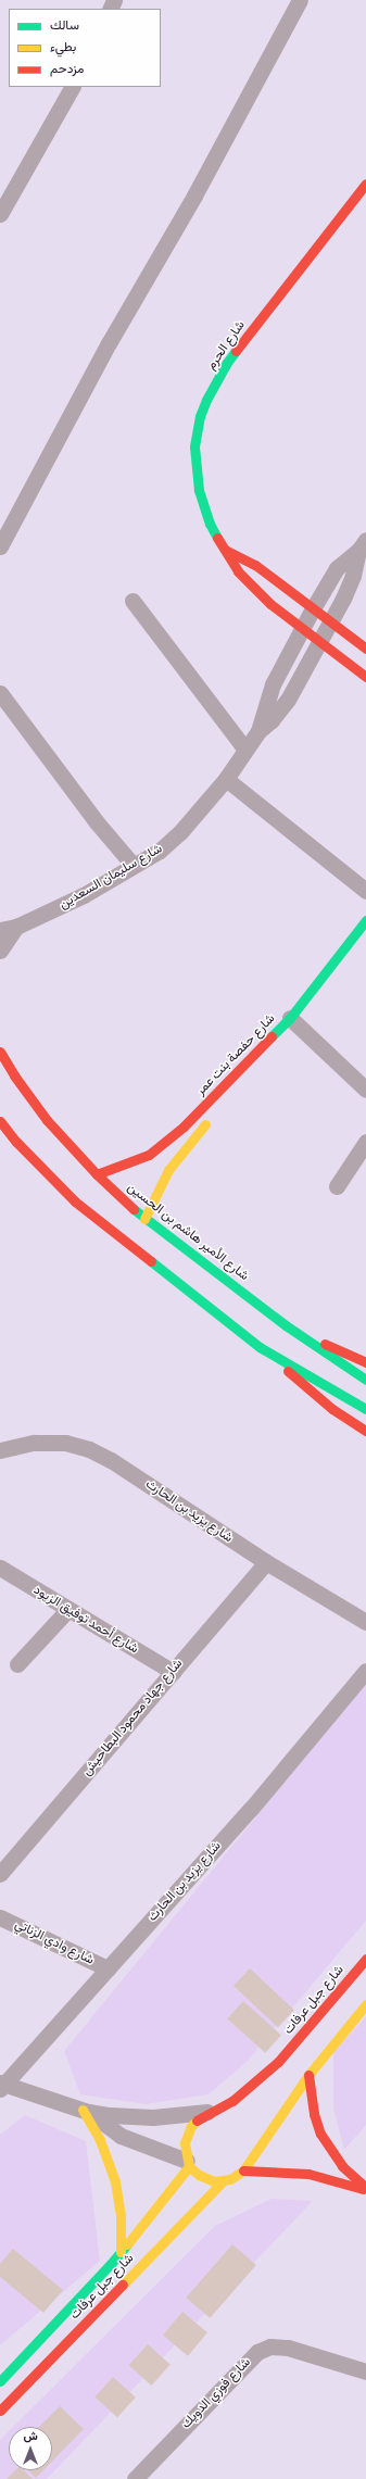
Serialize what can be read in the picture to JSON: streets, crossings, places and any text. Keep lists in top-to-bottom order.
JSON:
{
  "streets": {
    "main road": [
      "شارع الحرم",
      "شارع حفصة بنت عمر",
      "شارع الأمير هاشم بن الحسين",
      "شارع جبل عرفات"
    ],
    "street": [
      "شارع سليمان السعدين",
      "شارع يزيد بن الحارث",
      "شارع أحمد توفيق الزيود",
      "شارع جهاد محمود البطاحيش",
      "شارع وادي الزناتي",
      "شارع فوزي الدويك"
    ]
  },
  "crossings": [
    ["شارع الحرم", "شارع سليمان السعدين"],
    ["شارع حفصة بنت عمر", "شارع الأمير هاشم بن الحسين"],
    ["شارع يزيد بن الحارث", "شارع جهاد محمود البطاحيش"],
    ["شارع يزيد بن الحارث", "شارع وادي الزناتي"],
    ["شارع أحمد توفيق الزيود", "شارع جهاد محمود البطاحيش"]
  ],
  "legend": ["سالك", "بطيء", "مزدحم"],
  "north": "top"
}
